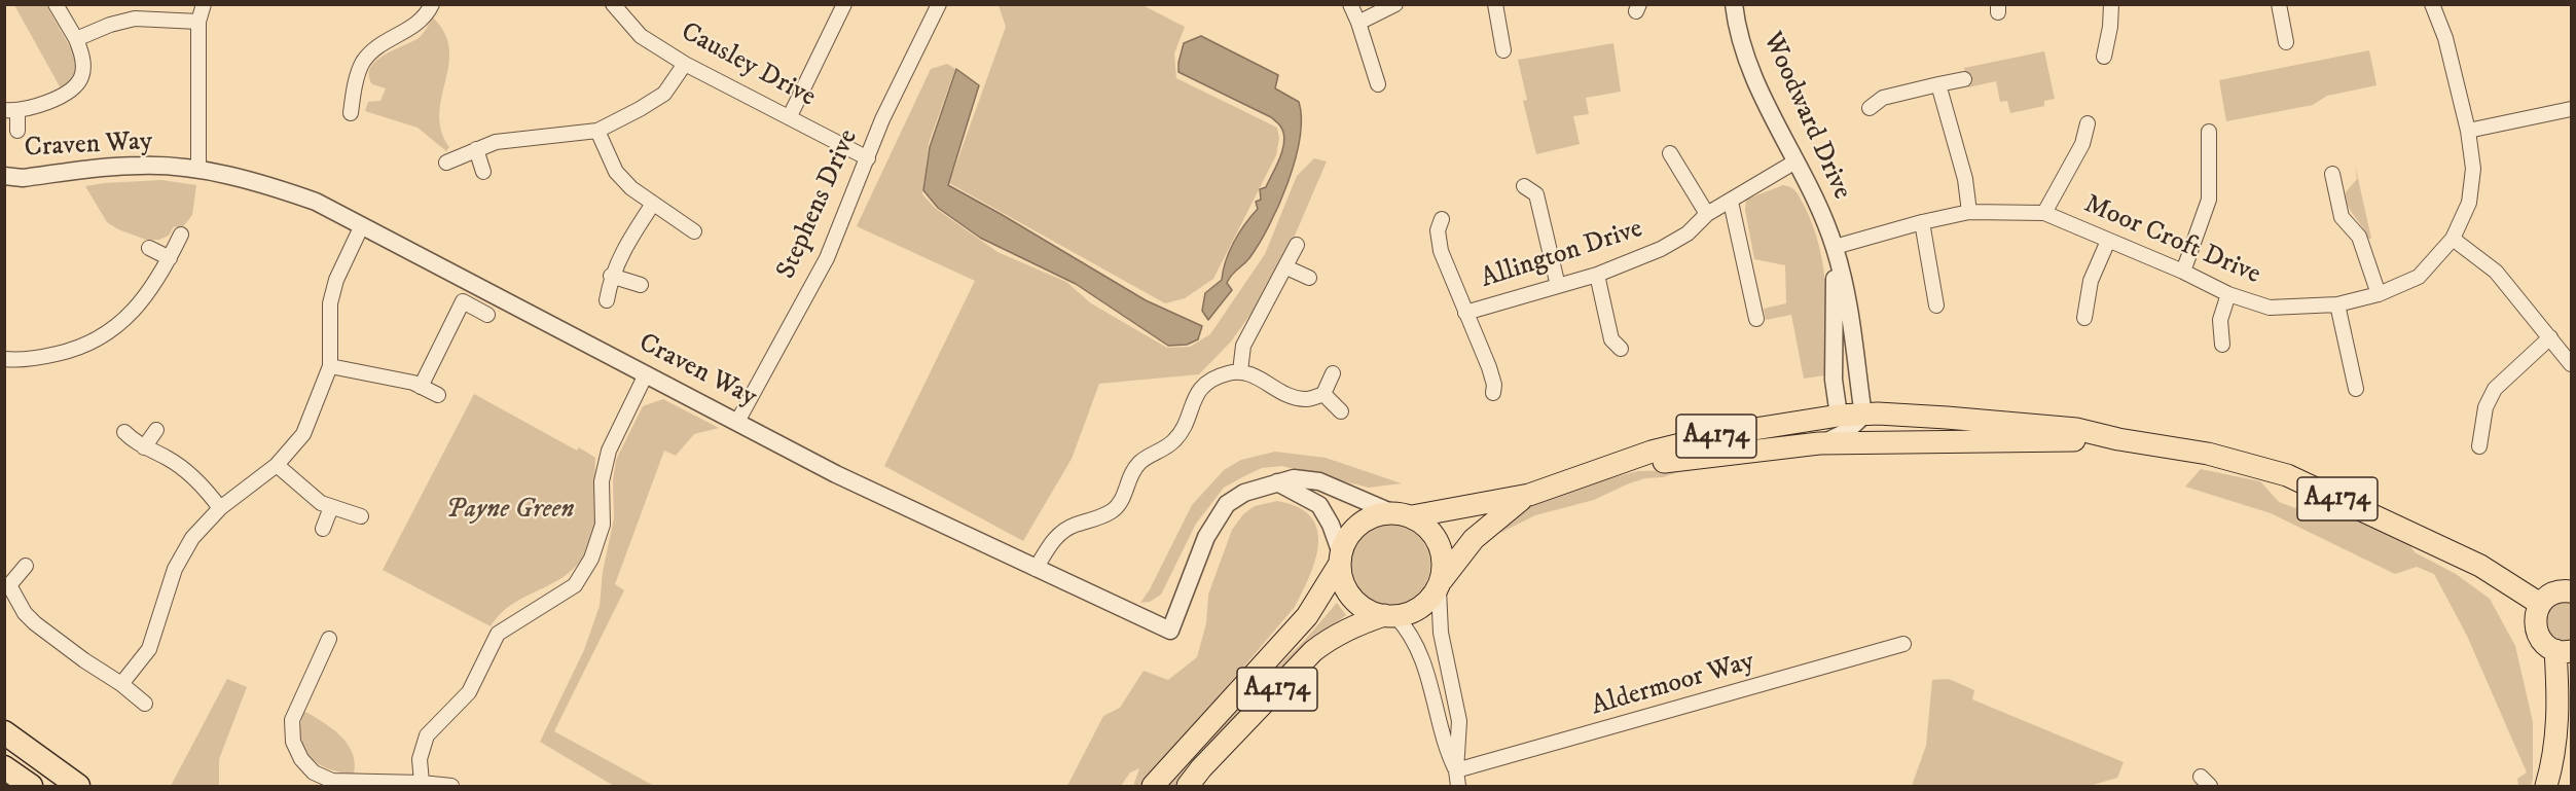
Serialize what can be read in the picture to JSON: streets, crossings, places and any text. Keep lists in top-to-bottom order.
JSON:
{
  "streets": {
    "main road": ["A4174"],
    "street": [
      "Causley Drive",
      "Woodward Drive",
      "Craven Way",
      "Stephens Drive",
      "Moor Croft Drive",
      "Allington Drive",
      "Aldermoor Way"
    ]
  },
  "crossings": [
    ["Causley Drive", "Stephens Drive"],
    ["Woodward Drive", "Moor Croft Drive"],
    ["Woodward Drive", "Allington Drive"],
    ["Woodward Drive", "A4174"],
    ["Craven Way", "Stephens Drive"],
    ["Craven Way", "A4174"]
  ],
  "parks": ["Payne Green"]
}
